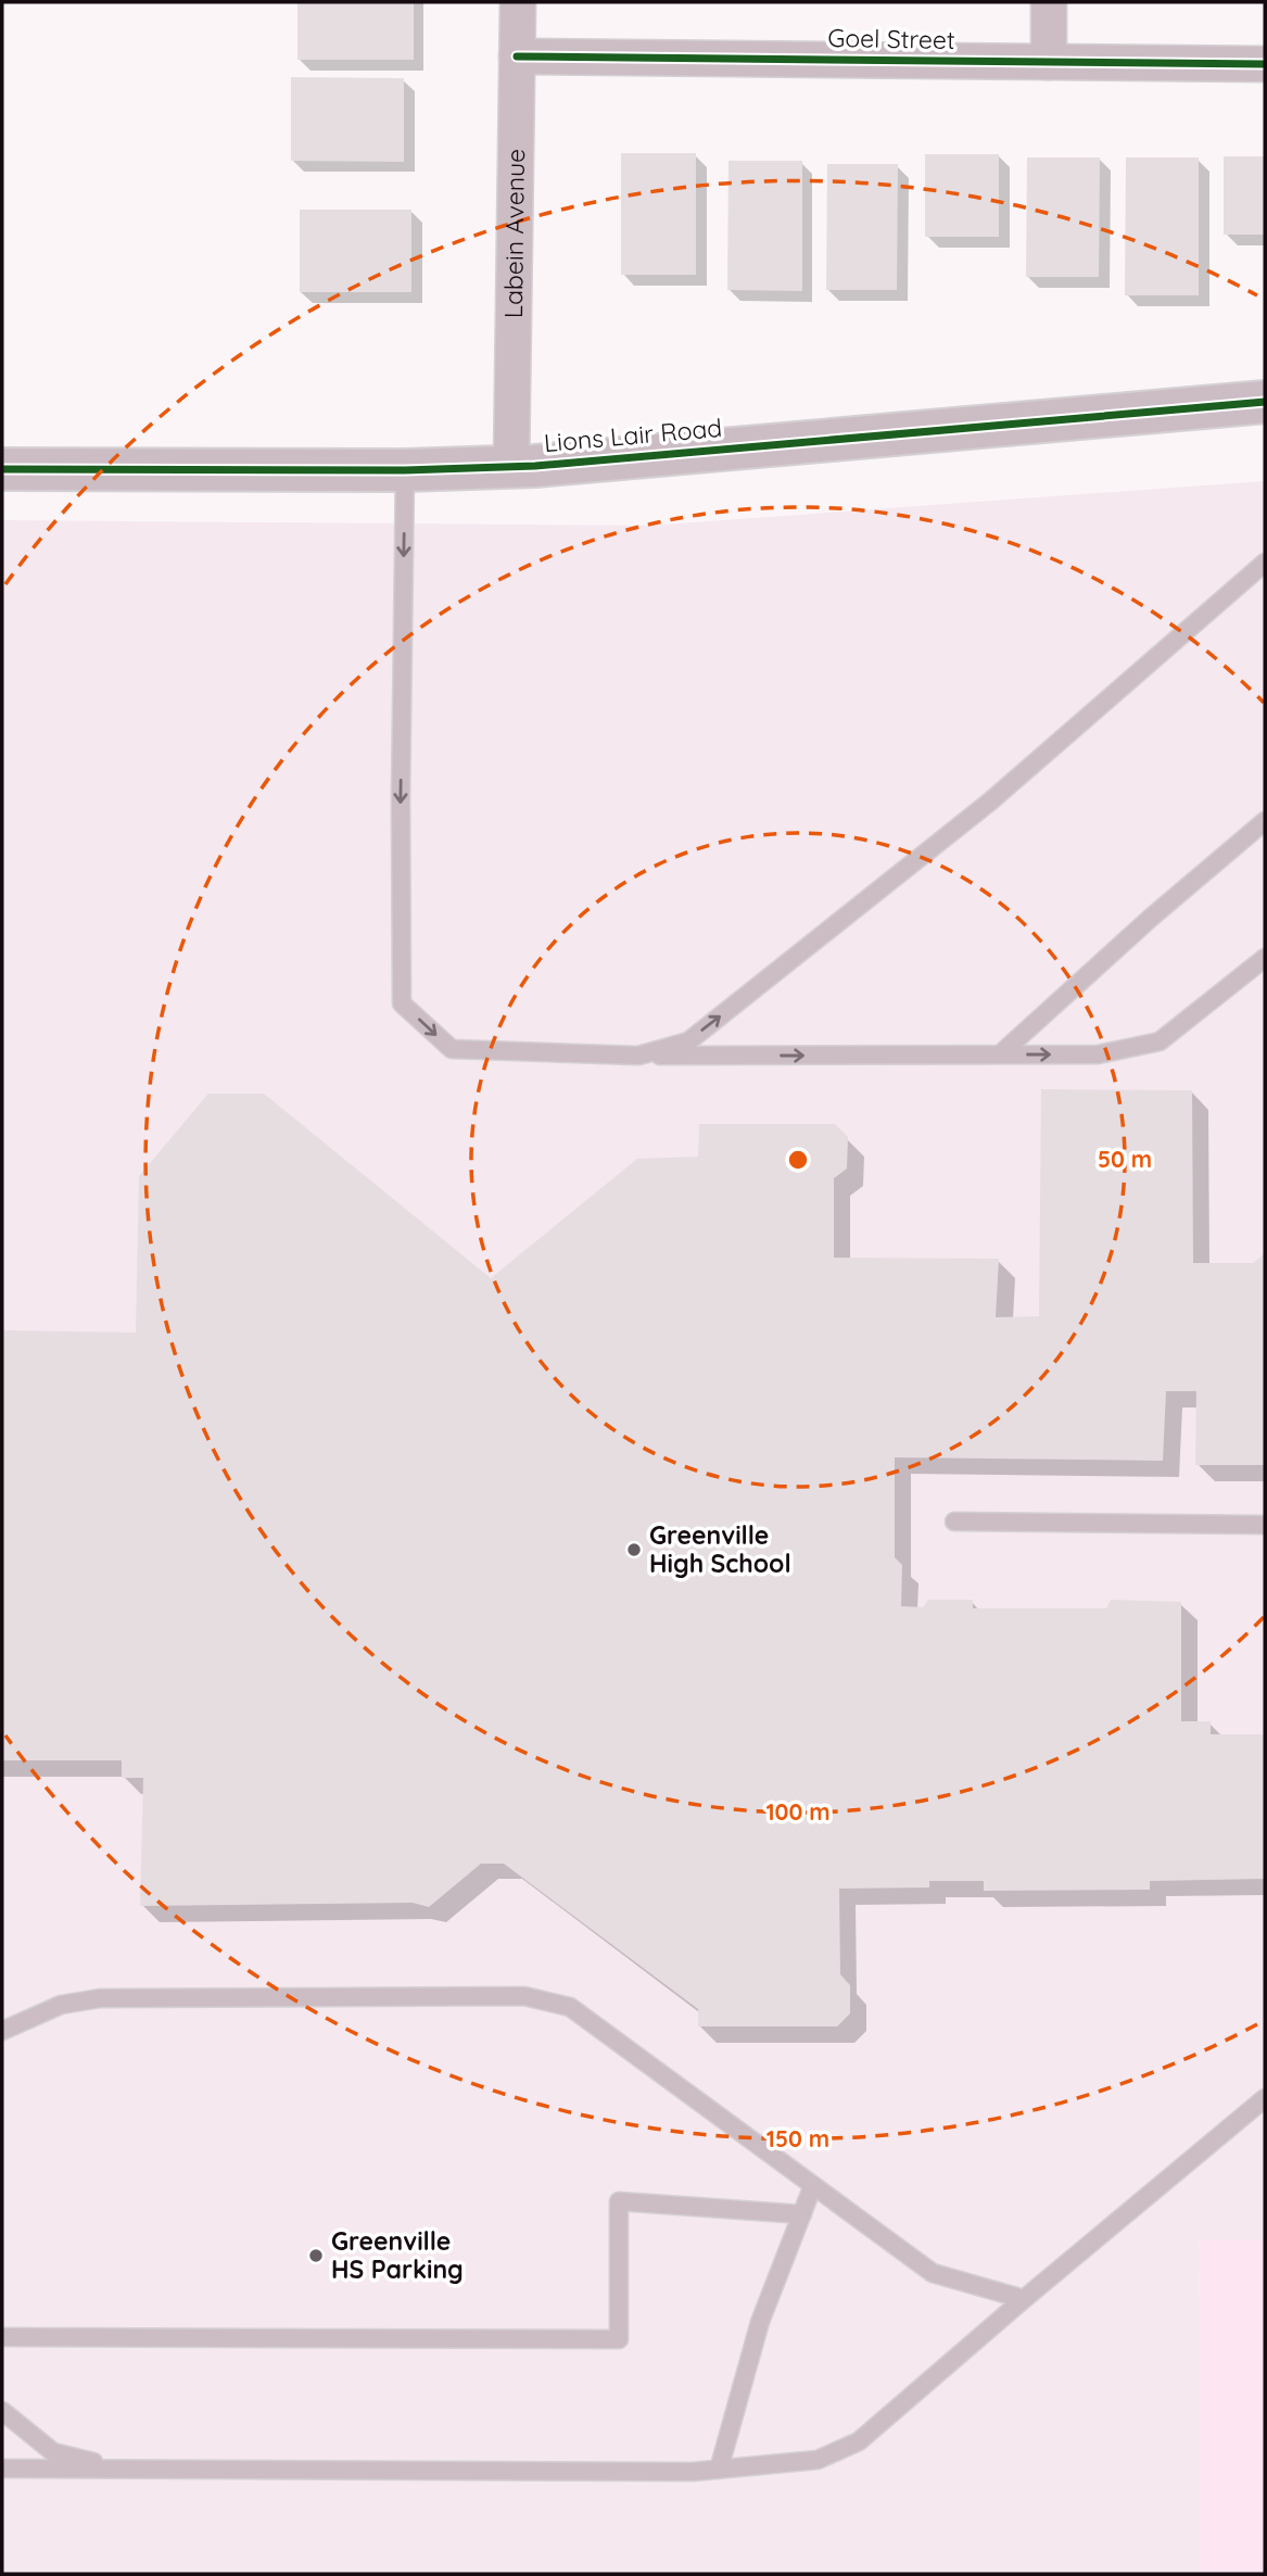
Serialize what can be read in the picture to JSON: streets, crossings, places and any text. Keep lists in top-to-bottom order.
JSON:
{
  "streets": {
    "street": ["Goel Street", "Labein Avenue", "Lions Lair Road"]
  },
  "crossings": [
    ["Goel Street", "Labein Avenue"],
    ["Labein Avenue", "Lions Lair Road"]
  ],
  "places": ["Greenville High School", "Greenville HS Parking"],
  "rings": ["50 m", "100 m", "150 m"]
}
